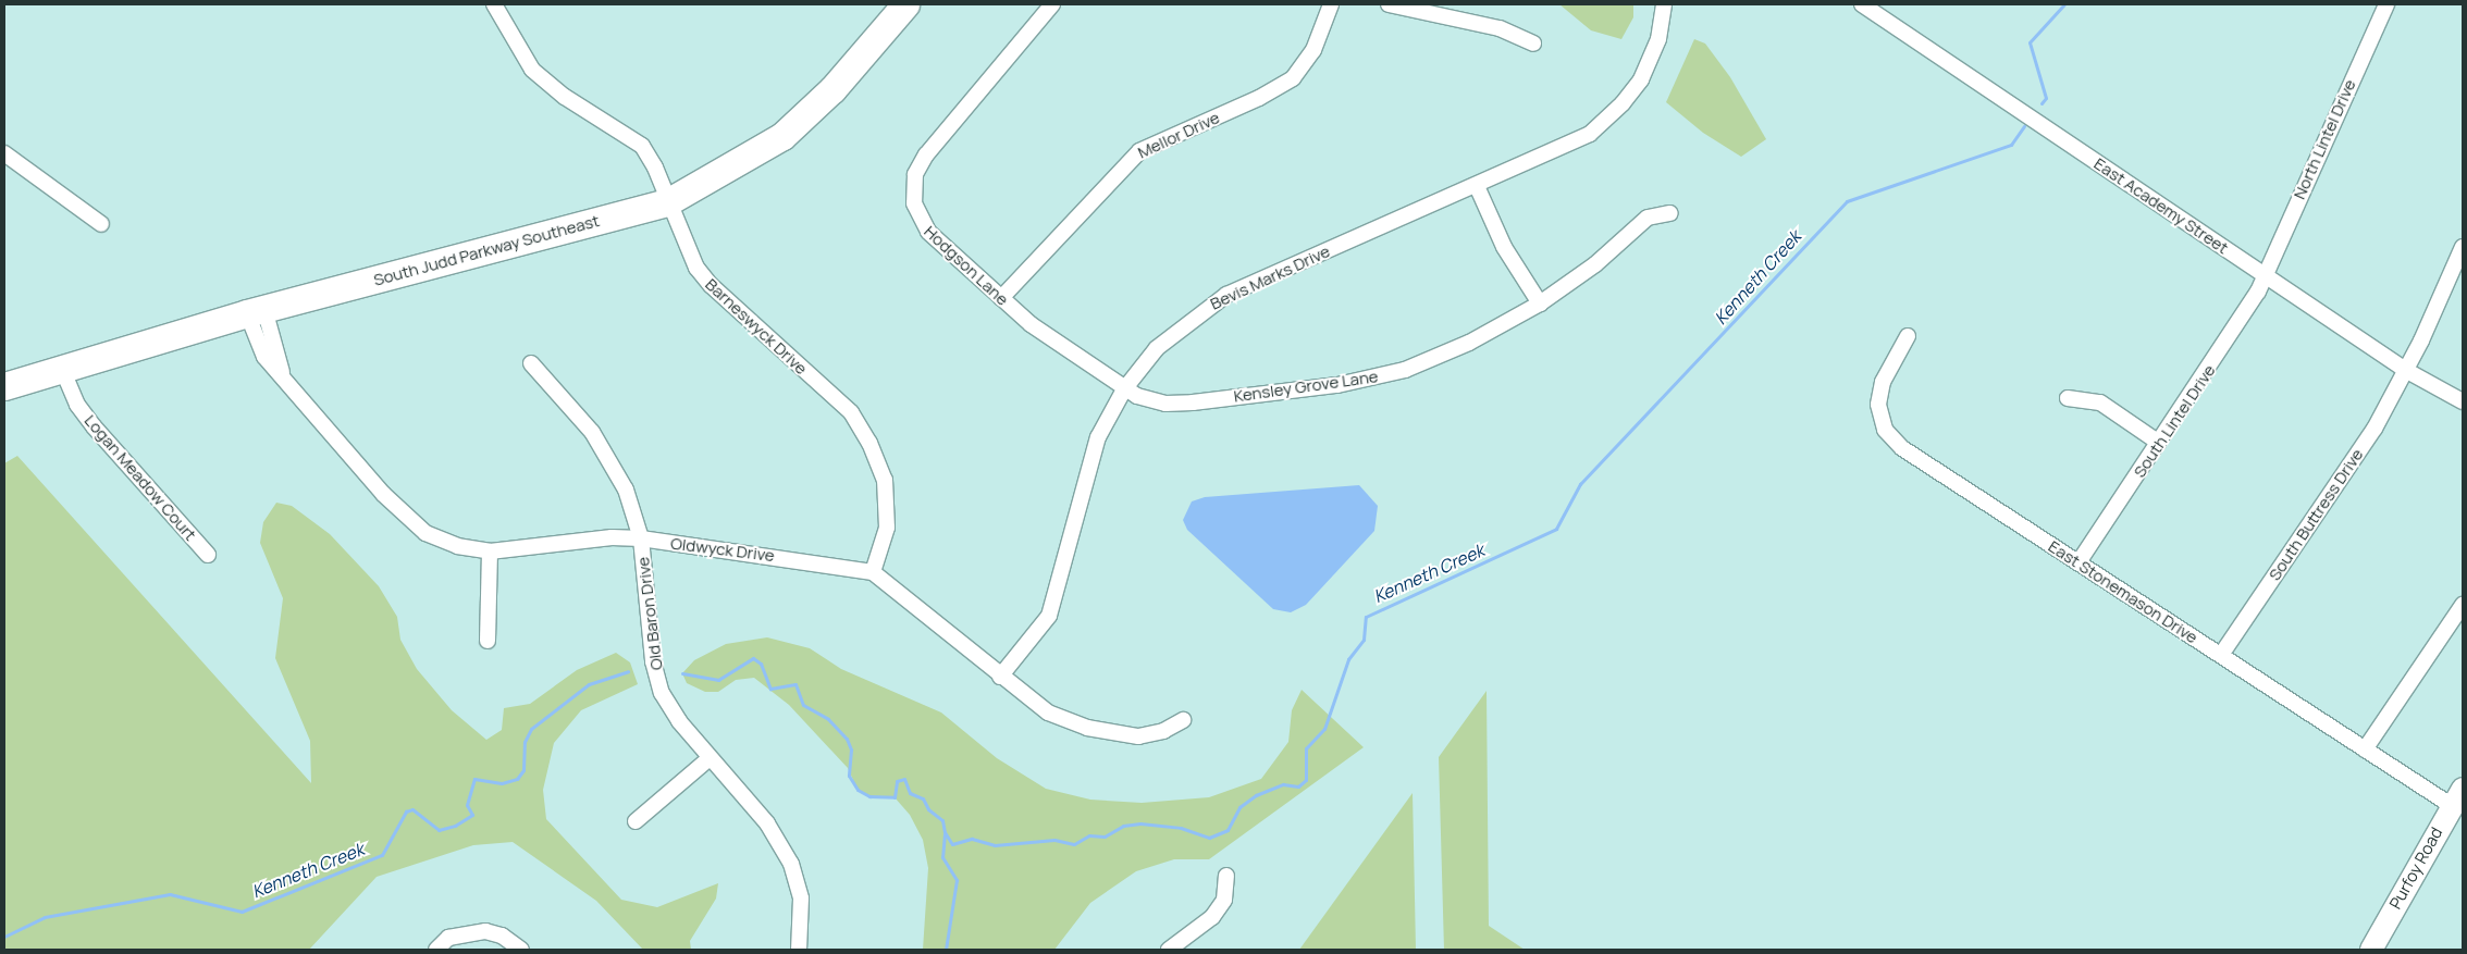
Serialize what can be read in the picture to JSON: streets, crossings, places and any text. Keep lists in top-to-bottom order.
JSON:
{
  "streets": {
    "highway": ["South Judd Parkway Southeast"],
    "street": [
      "Mellor Drive",
      "North Lintel Drive",
      "East Academy Street",
      "Hodgson Lane",
      "Bevis Marks Drive",
      "Barneswyck Drive",
      "Kensley Grove Lane",
      "South Lintel Drive",
      "Logan Meadow Court",
      "South Buttress Drive",
      "Oldwyck Drive",
      "East Stonemason Drive",
      "Old Baron Drive",
      "Purfoy Road"
    ]
  },
  "crossings": [
    ["Mellor Drive", "Hodgson Lane"],
    ["North Lintel Drive", "East Academy Street"],
    ["North Lintel Drive", "South Lintel Drive"],
    ["East Academy Street", "South Lintel Drive"],
    ["East Academy Street", "South Buttress Drive"],
    ["South Judd Parkway Southeast", "Barneswyck Drive"],
    ["South Judd Parkway Southeast", "Logan Meadow Court"],
    ["South Judd Parkway Southeast", "Oldwyck Drive"],
    ["Hodgson Lane", "Bevis Marks Drive"],
    ["Hodgson Lane", "Kensley Grove Lane"],
    ["Bevis Marks Drive", "Kensley Grove Lane"],
    ["Bevis Marks Drive", "Oldwyck Drive"],
    ["Barneswyck Drive", "Oldwyck Drive"],
    ["South Lintel Drive", "East Stonemason Drive"],
    ["South Buttress Drive", "East Stonemason Drive"],
    ["Oldwyck Drive", "Old Baron Drive"],
    ["East Stonemason Drive", "Purfoy Road"]
  ],
  "water": ["Kenneth Creek"]
}
